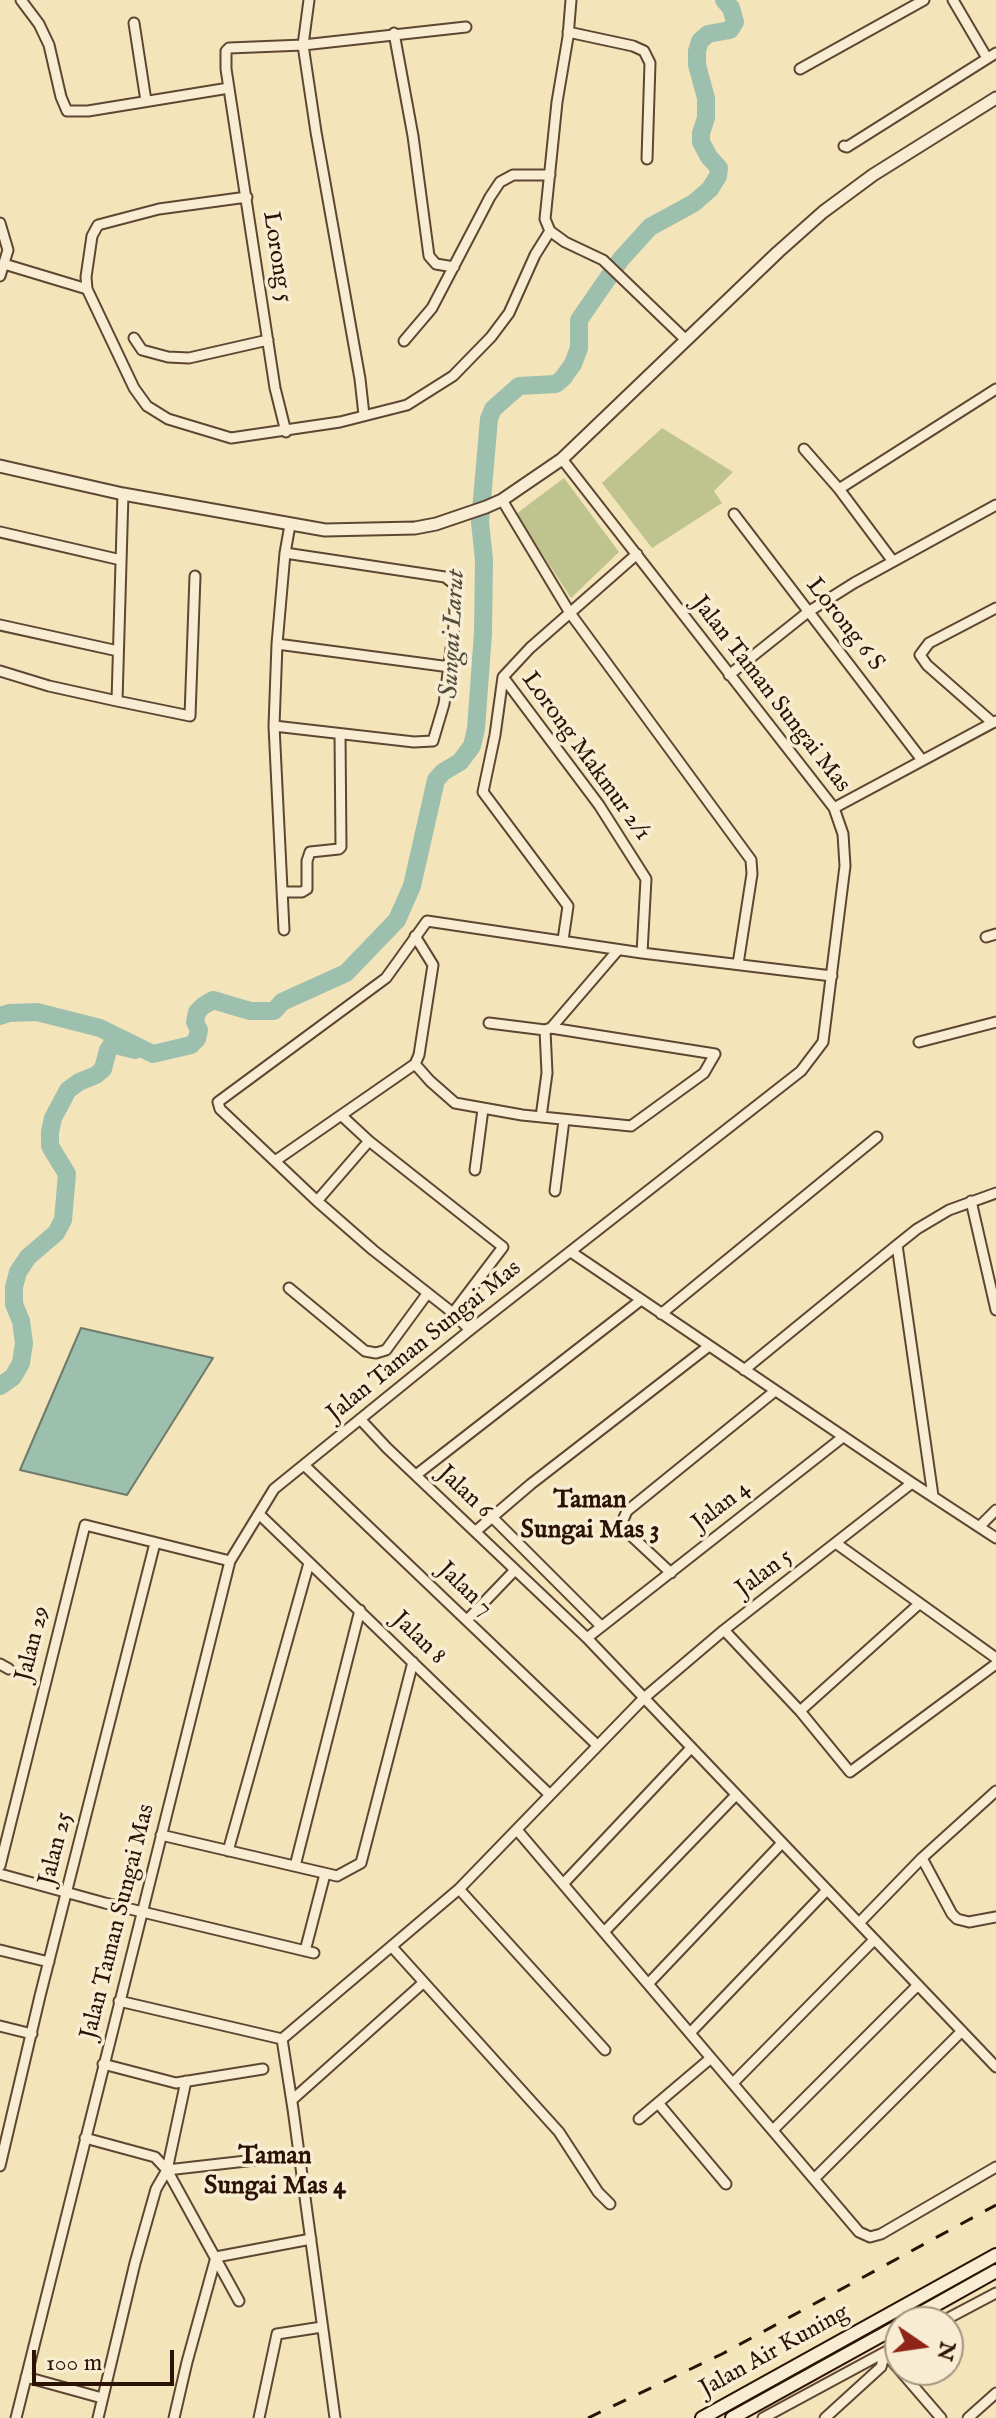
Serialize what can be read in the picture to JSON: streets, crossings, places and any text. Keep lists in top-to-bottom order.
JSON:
{
  "streets": {
    "main road": ["Jalan Air Kuning"],
    "street": [
      "Lorong 5",
      "Lorong 6 S",
      "Jalan Taman Sungai Mas",
      "Lorong Makmur 2/1",
      "Jalan 6",
      "Jalan 4",
      "Jalan 5",
      "Jalan 7",
      "Jalan 8",
      "Jalan 29",
      "Jalan 25"
    ]
  },
  "crossings": [
    ["Jalan Taman Sungai Mas", "Jalan 6"],
    ["Jalan Taman Sungai Mas", "Jalan 7"],
    ["Jalan Taman Sungai Mas", "Jalan 8"],
    ["Jalan 6", "Jalan 4"],
    ["Jalan 6", "Jalan 5"],
    ["Jalan 5", "Jalan 7"],
    ["Jalan 5", "Jalan 8"],
    ["Jalan 29", "Jalan 25"]
  ],
  "districts": ["Taman Sungai Mas 3", "Taman Sungai Mas 4"],
  "water": ["Sungai Larut"],
  "scale_bar": "100 m",
  "north": "right"
}
